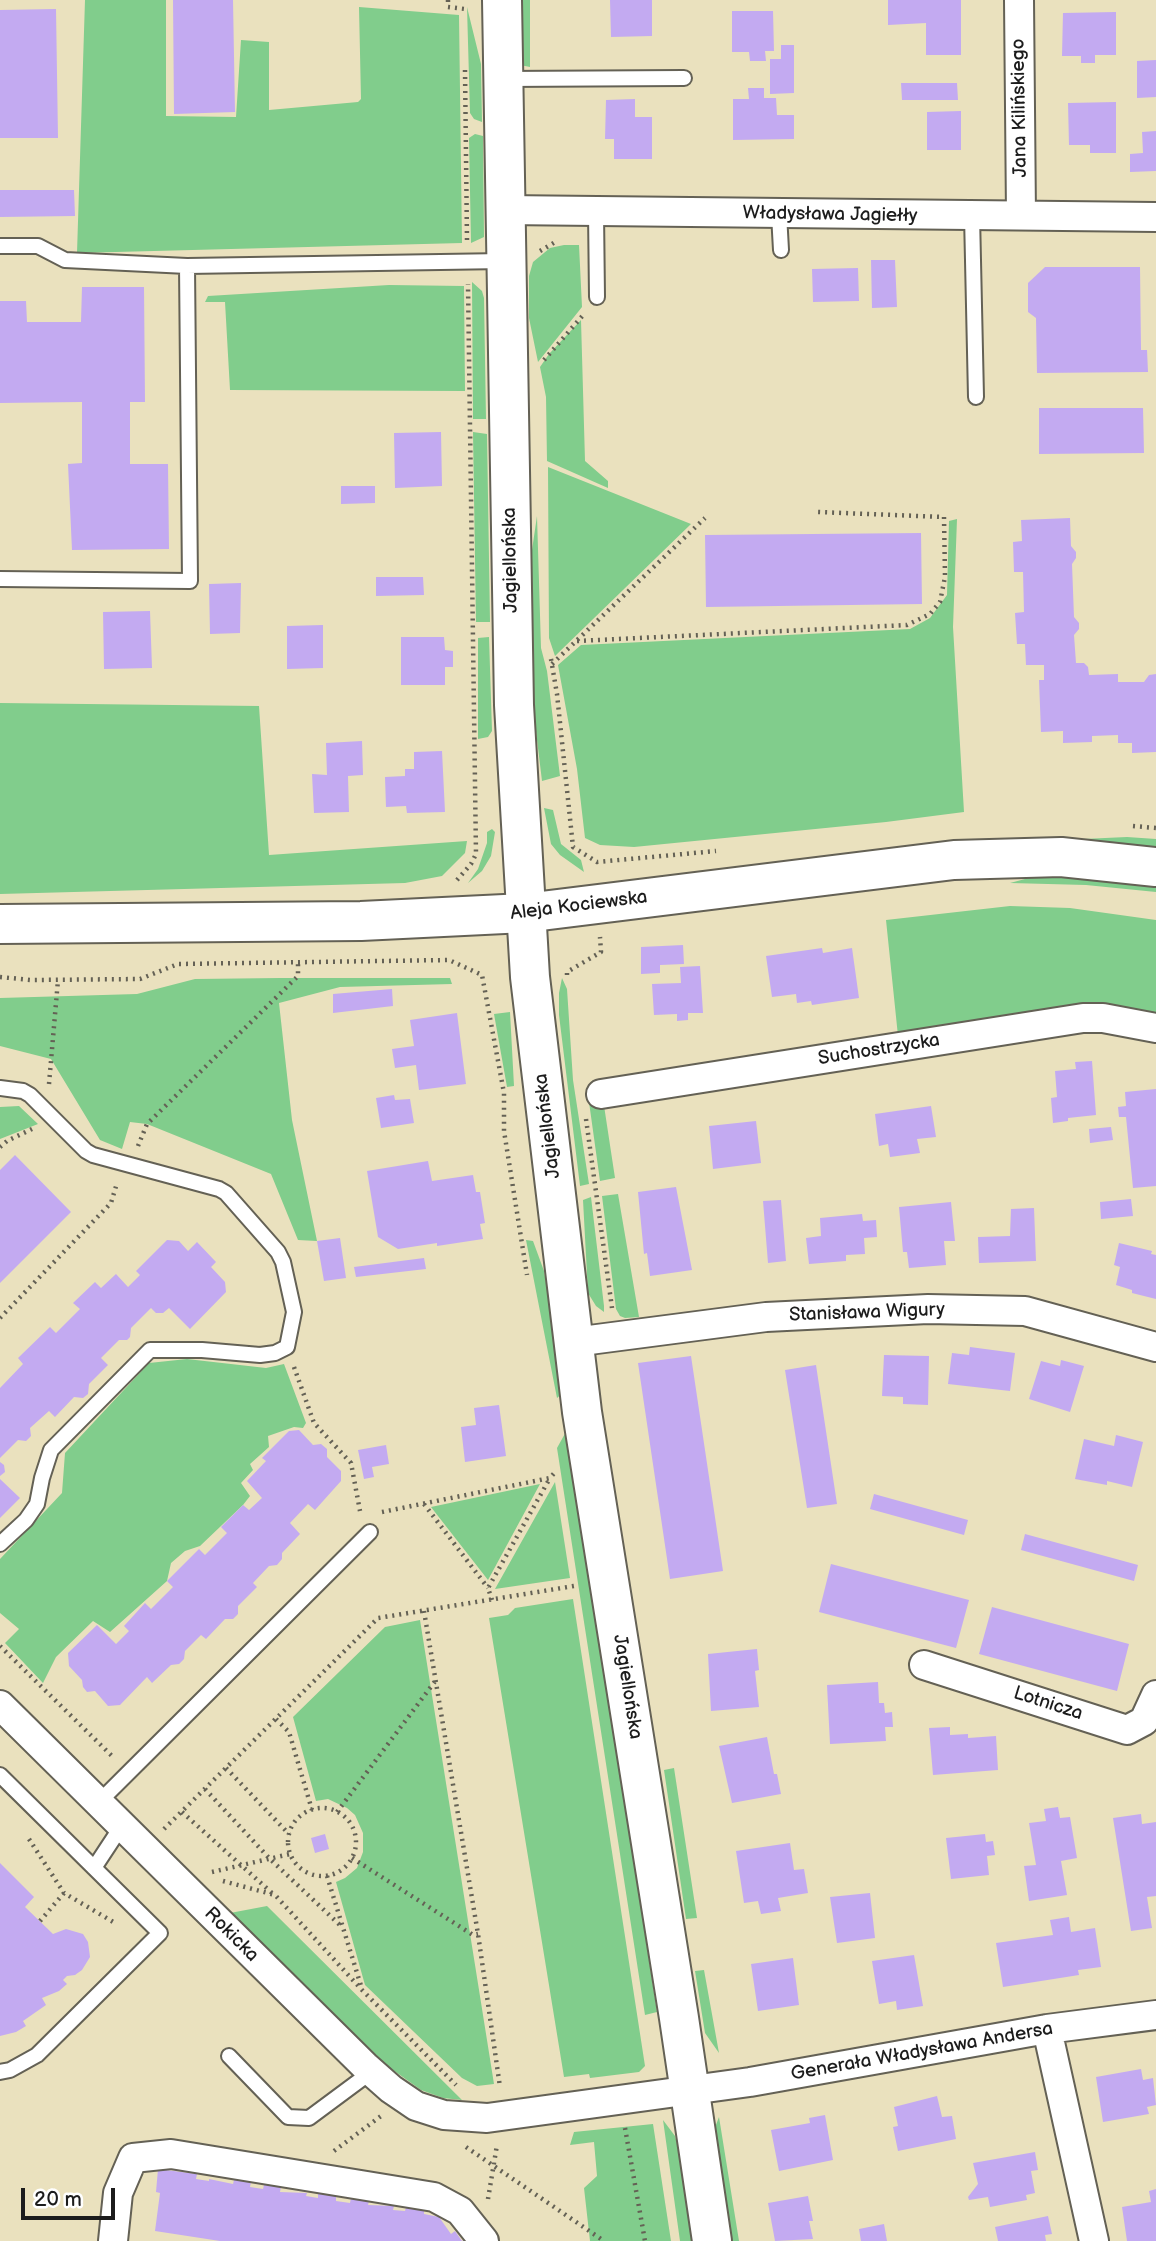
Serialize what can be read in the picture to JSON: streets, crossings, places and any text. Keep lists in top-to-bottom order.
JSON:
{
  "streets": {
    "main road": ["Jagiellońska", "Aleja Kociewska"],
    "street": [
      "Jana Kilińskiego",
      "Władysława Jagiełły",
      "Suchostrzycka",
      "Stanisława Wigury",
      "Lotnicza",
      "Rokicka",
      "Generała Władysława Andersa"
    ]
  },
  "crossings": [
    ["Jana Kilińskiego", "Władysława Jagiełły"],
    ["Władysława Jagiełły", "Jagiellońska"],
    ["Jagiellońska", "Aleja Kociewska"],
    ["Jagiellońska", "Stanisława Wigury"],
    ["Jagiellońska", "Generała Władysława Andersa"]
  ],
  "scale_bar": "20 m"
}
